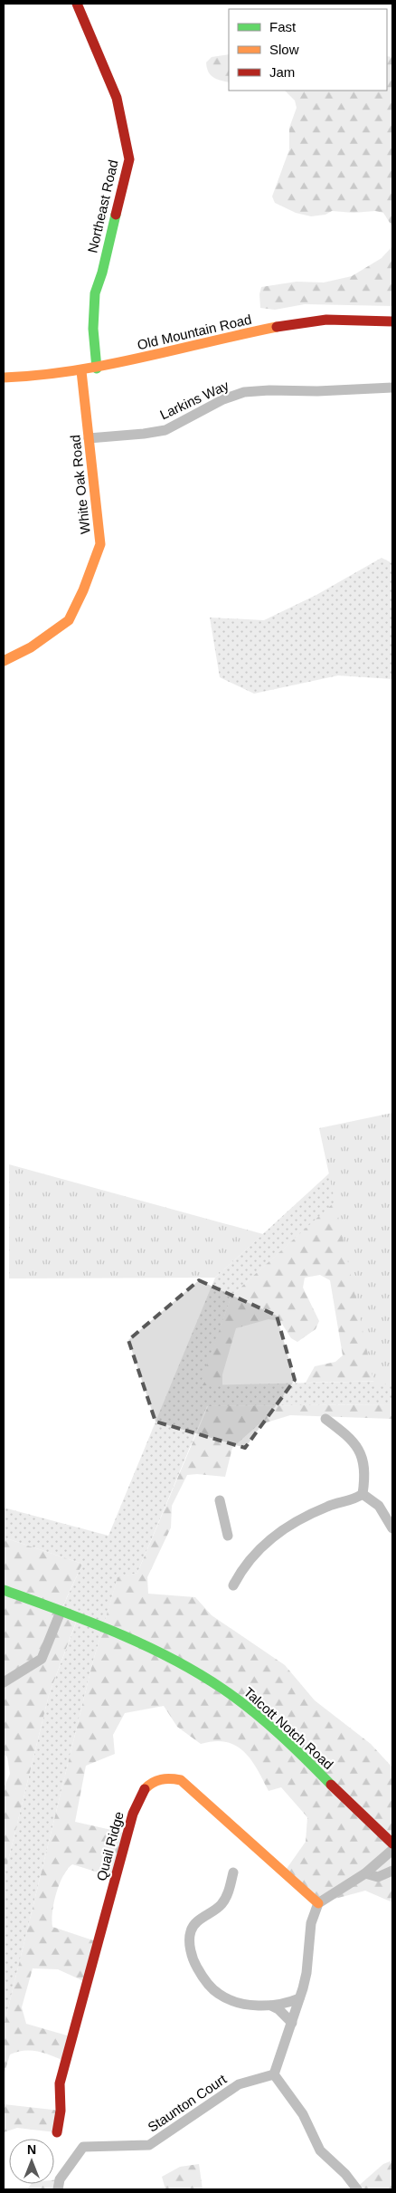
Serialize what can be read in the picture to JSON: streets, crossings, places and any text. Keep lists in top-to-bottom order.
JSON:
{
  "streets": {
    "street": [
      "Northeast Road",
      "Old Mountain Road",
      "Larkins Way",
      "White Oak Road",
      "Talcott Notch Road",
      "Quail Ridge",
      "Staunton Court"
    ]
  },
  "crossings": [
    ["Northeast Road", "Old Mountain Road"],
    ["Old Mountain Road", "White Oak Road"],
    ["Larkins Way", "White Oak Road"]
  ],
  "legend": ["Fast", "Slow", "Jam"],
  "north": "top"
}
